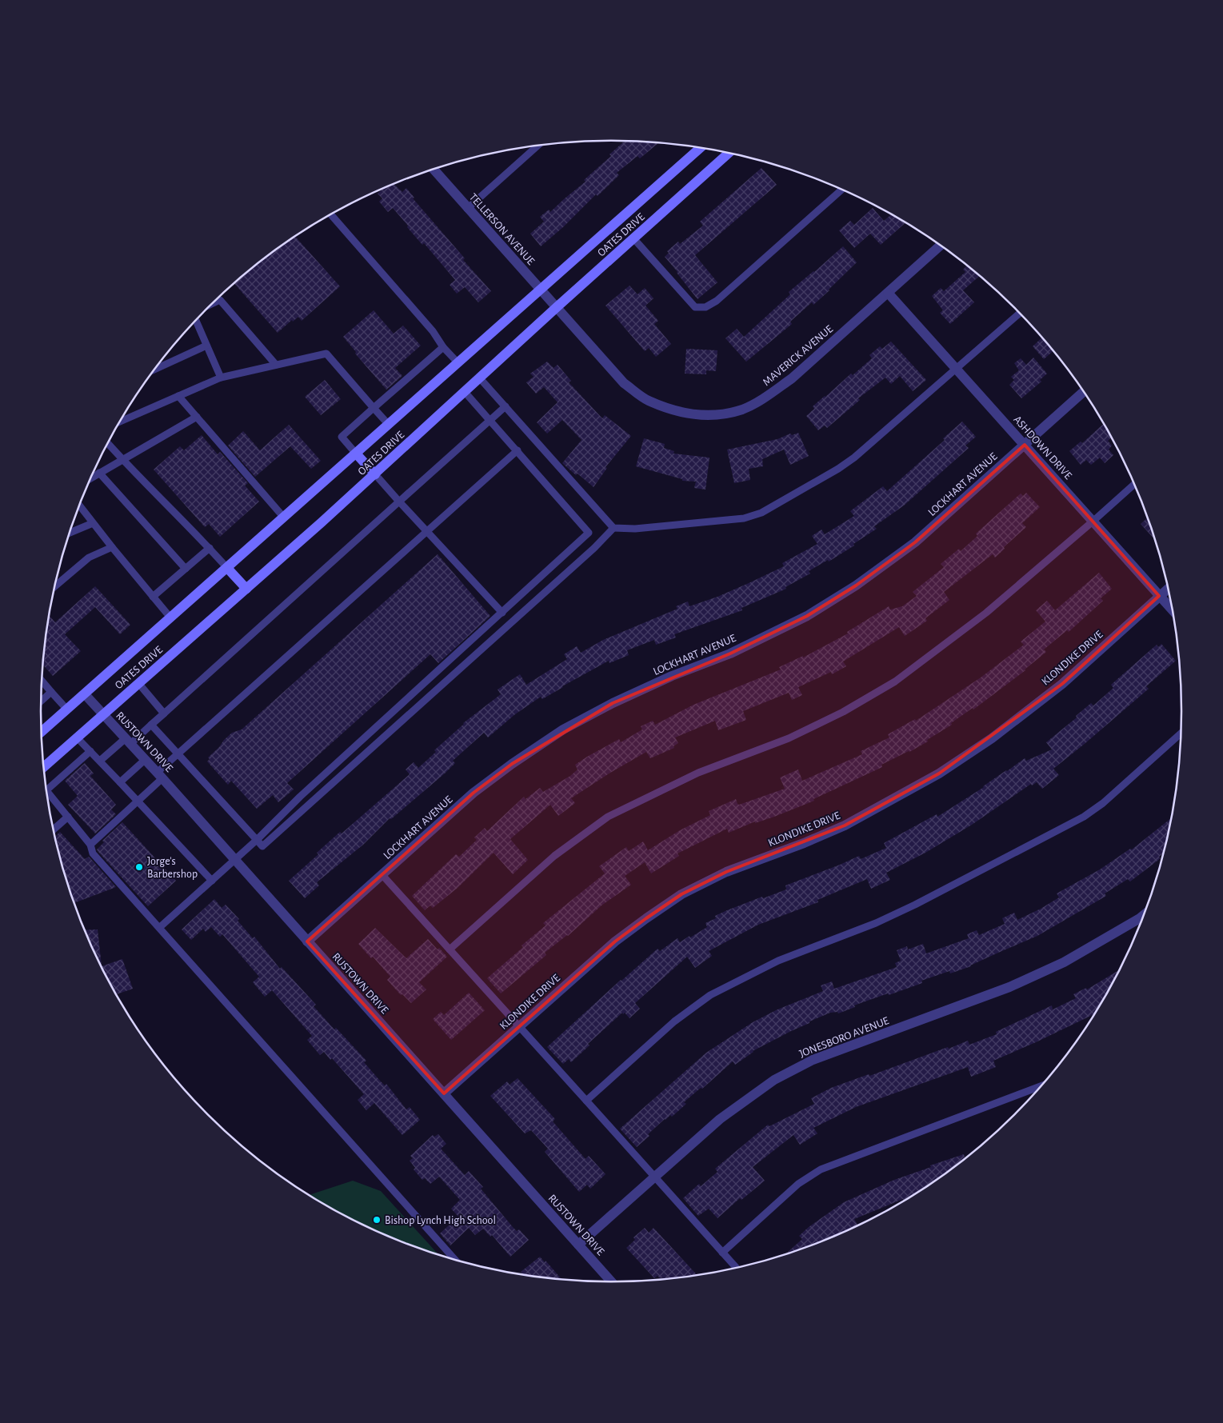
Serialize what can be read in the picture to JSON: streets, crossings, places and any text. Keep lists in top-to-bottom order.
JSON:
{
  "streets": {
    "main road": ["OATES DRIVE"],
    "street": [
      "TELLERSON AVENUE",
      "MAVERICK AVENUE",
      "ASHDOWN DRIVE",
      "LOCKHART AVENUE",
      "KLONDIKE DRIVE",
      "RUSTOWN DRIVE",
      "JONESBORO AVENUE"
    ]
  },
  "crossings": [
    ["TELLERSON AVENUE", "OATES DRIVE"],
    ["TELLERSON AVENUE", "MAVERICK AVENUE"],
    ["OATES DRIVE", "MAVERICK AVENUE"],
    ["OATES DRIVE", "RUSTOWN DRIVE"],
    ["MAVERICK AVENUE", "ASHDOWN DRIVE"],
    ["ASHDOWN DRIVE", "LOCKHART AVENUE"],
    ["ASHDOWN DRIVE", "KLONDIKE DRIVE"],
    ["LOCKHART AVENUE", "RUSTOWN DRIVE"],
    ["KLONDIKE DRIVE", "RUSTOWN DRIVE"],
    ["RUSTOWN DRIVE", "JONESBORO AVENUE"]
  ],
  "places": ["Jorge's Barbershop", "Bishop Lynch High School"]
}
